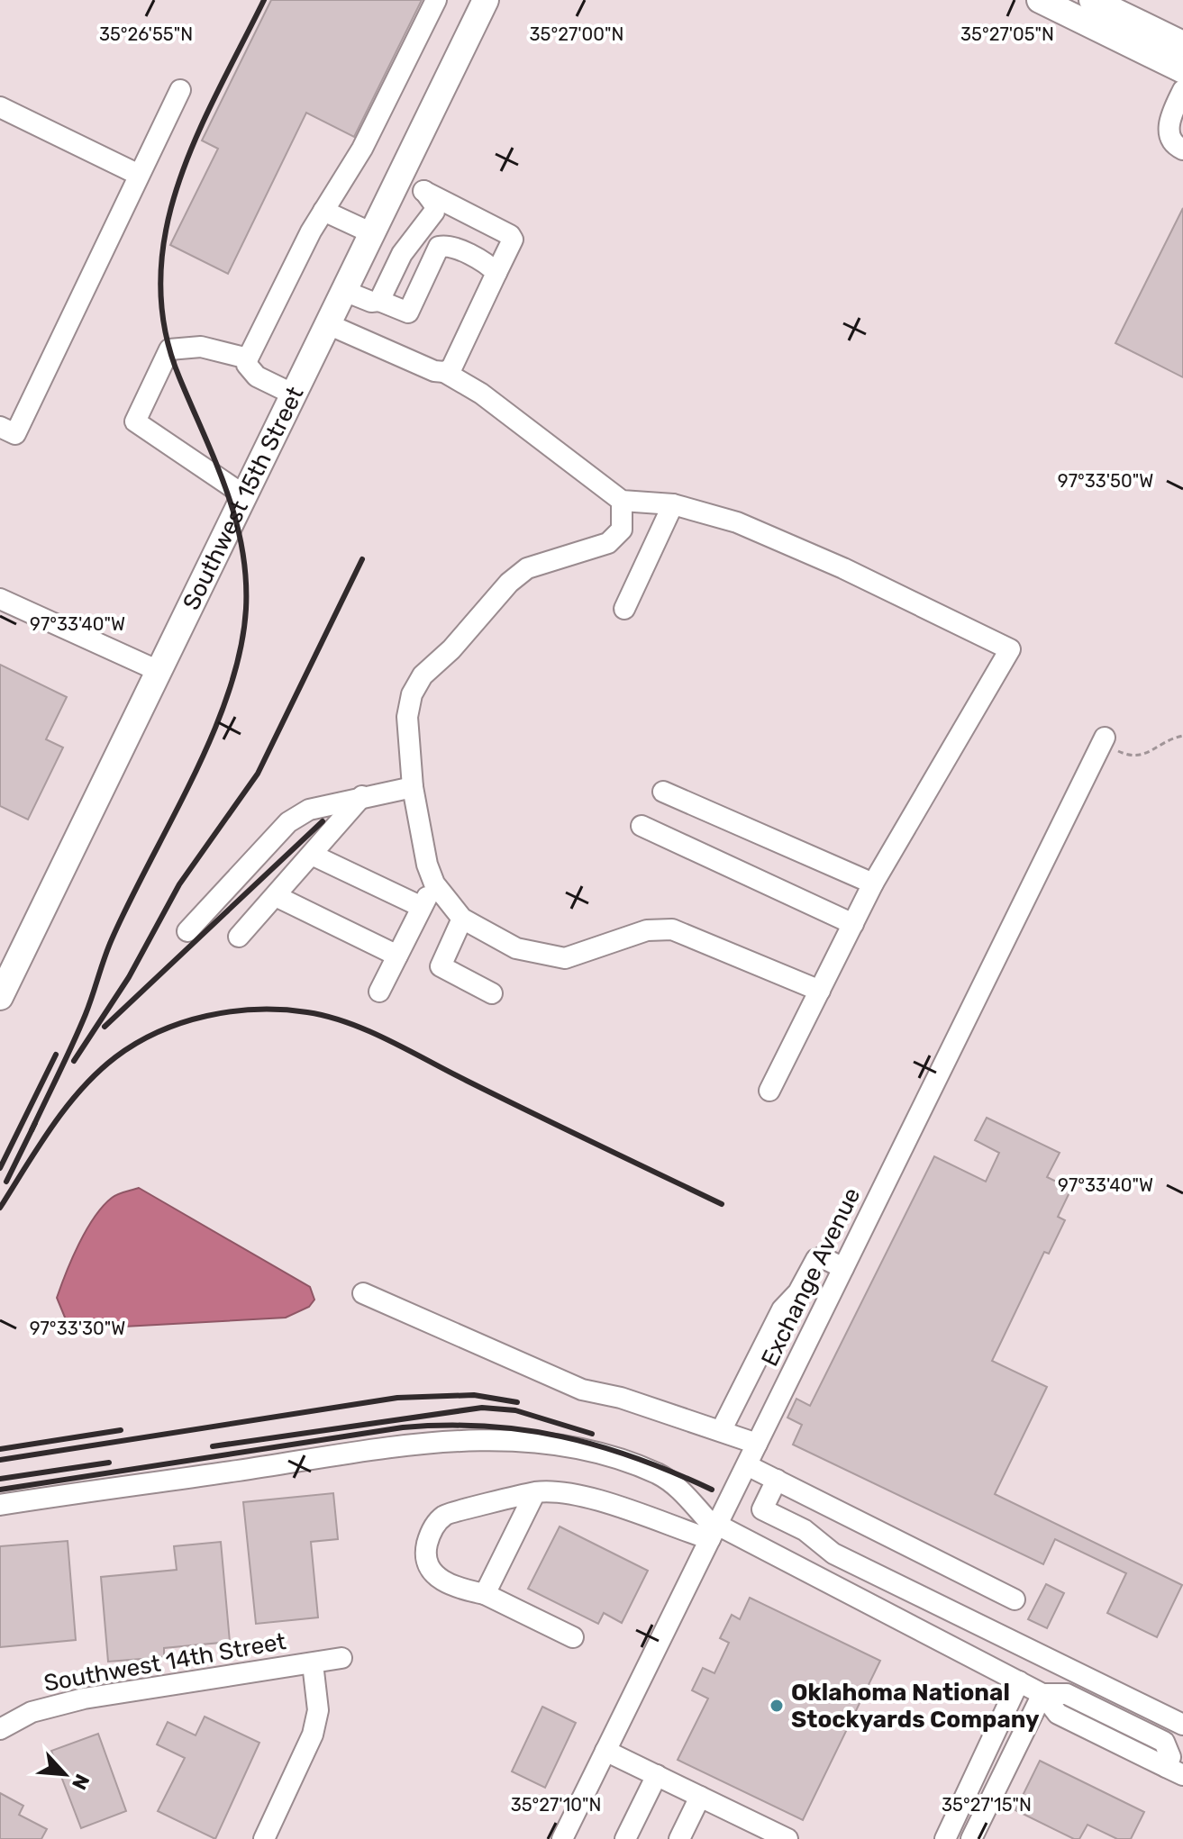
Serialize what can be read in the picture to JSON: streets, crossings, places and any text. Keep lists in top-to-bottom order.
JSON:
{
  "streets": {
    "main road": ["Southwest 15th Street"],
    "street": ["Exchange Avenue", "Southwest 14th Street"]
  },
  "places": ["Oklahoma National Stockyards Company"],
  "north": "bottom right",
  "coordinates": [
    "35°27'00\"N",
    "35°26'55\"N",
    "35°27'05\"N",
    "97°33'50\"W",
    "97°33'40\"W",
    "97°33'30\"W",
    "35°27'10\"N",
    "35°27'15\"N"
  ]
}
